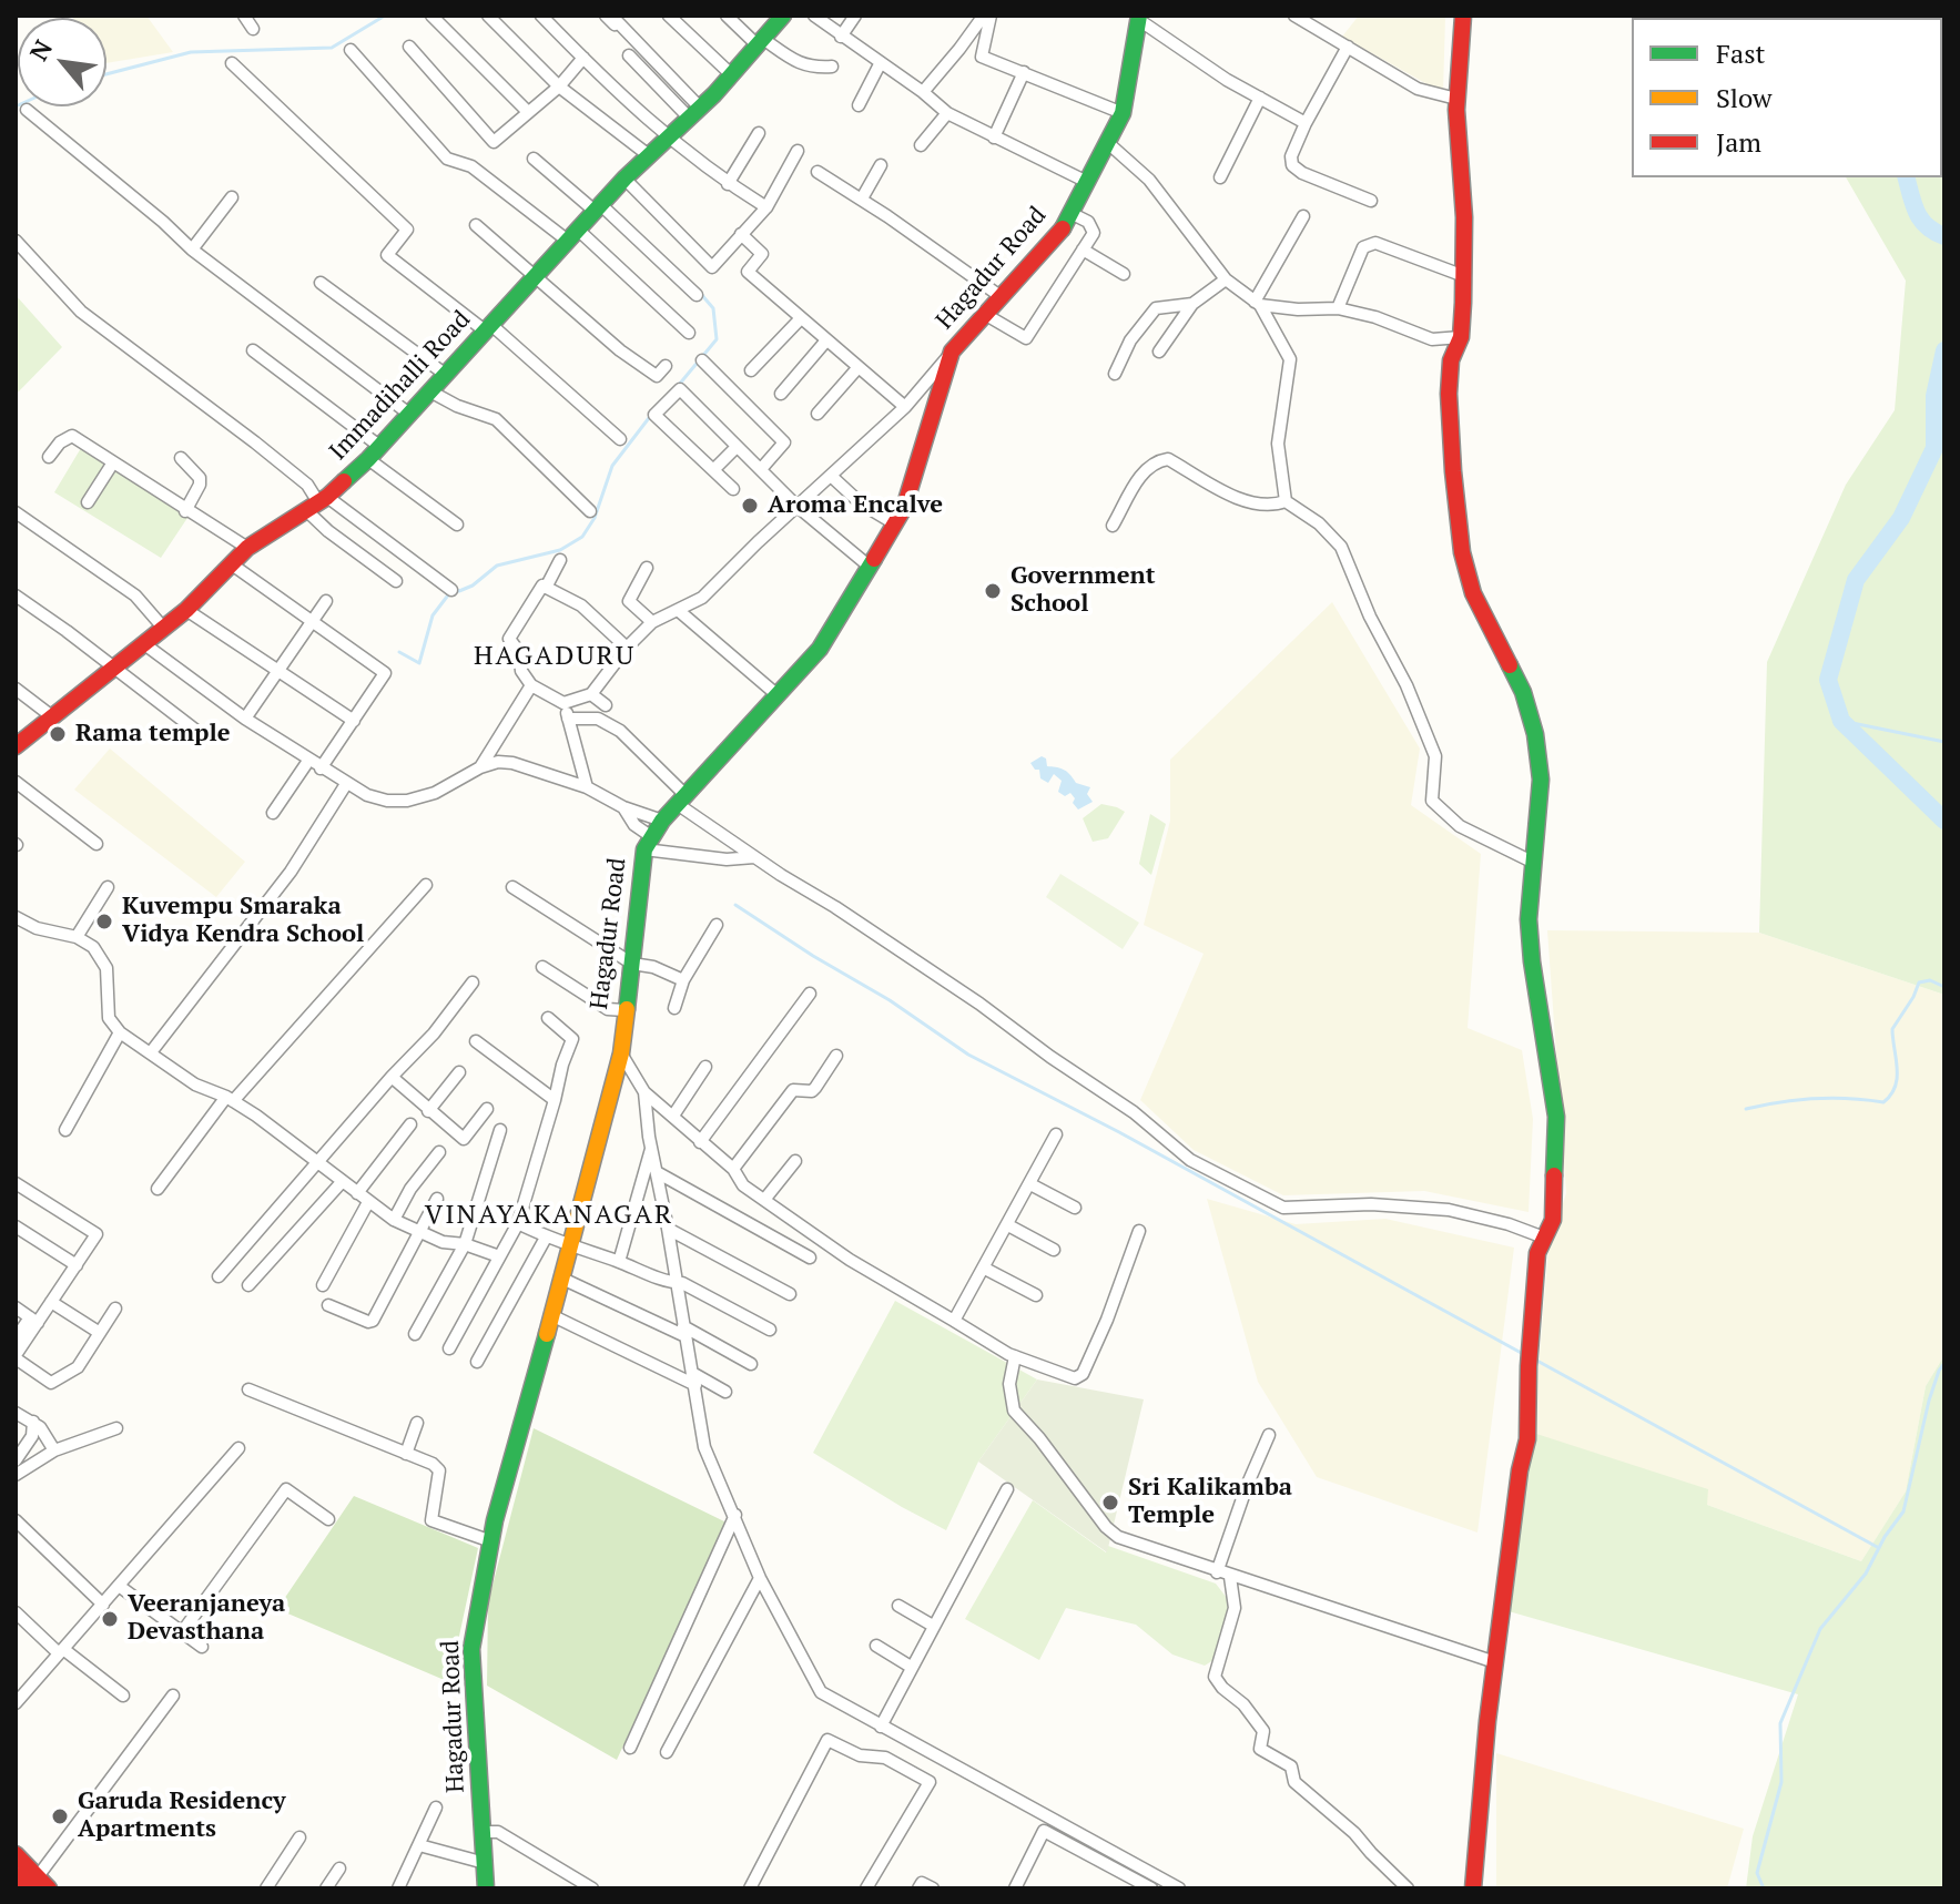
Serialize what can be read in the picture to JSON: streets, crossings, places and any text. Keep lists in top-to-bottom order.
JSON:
{
  "streets": {
    "street": ["Hagadur Road", "Immadihalli Road"]
  },
  "districts": ["HAGADURU", "VINAYAKANAGAR"],
  "places": [
    "Aroma Encalve",
    "Government School",
    "Rama temple",
    "Kuvempu Smaraka Vidya Kendra School",
    "Sri Kalikamba Temple",
    "Veeranjaneya Devasthana",
    "Garuda Residency Apartments"
  ],
  "legend": ["Fast", "Slow", "Jam"],
  "north": "top left"
}
